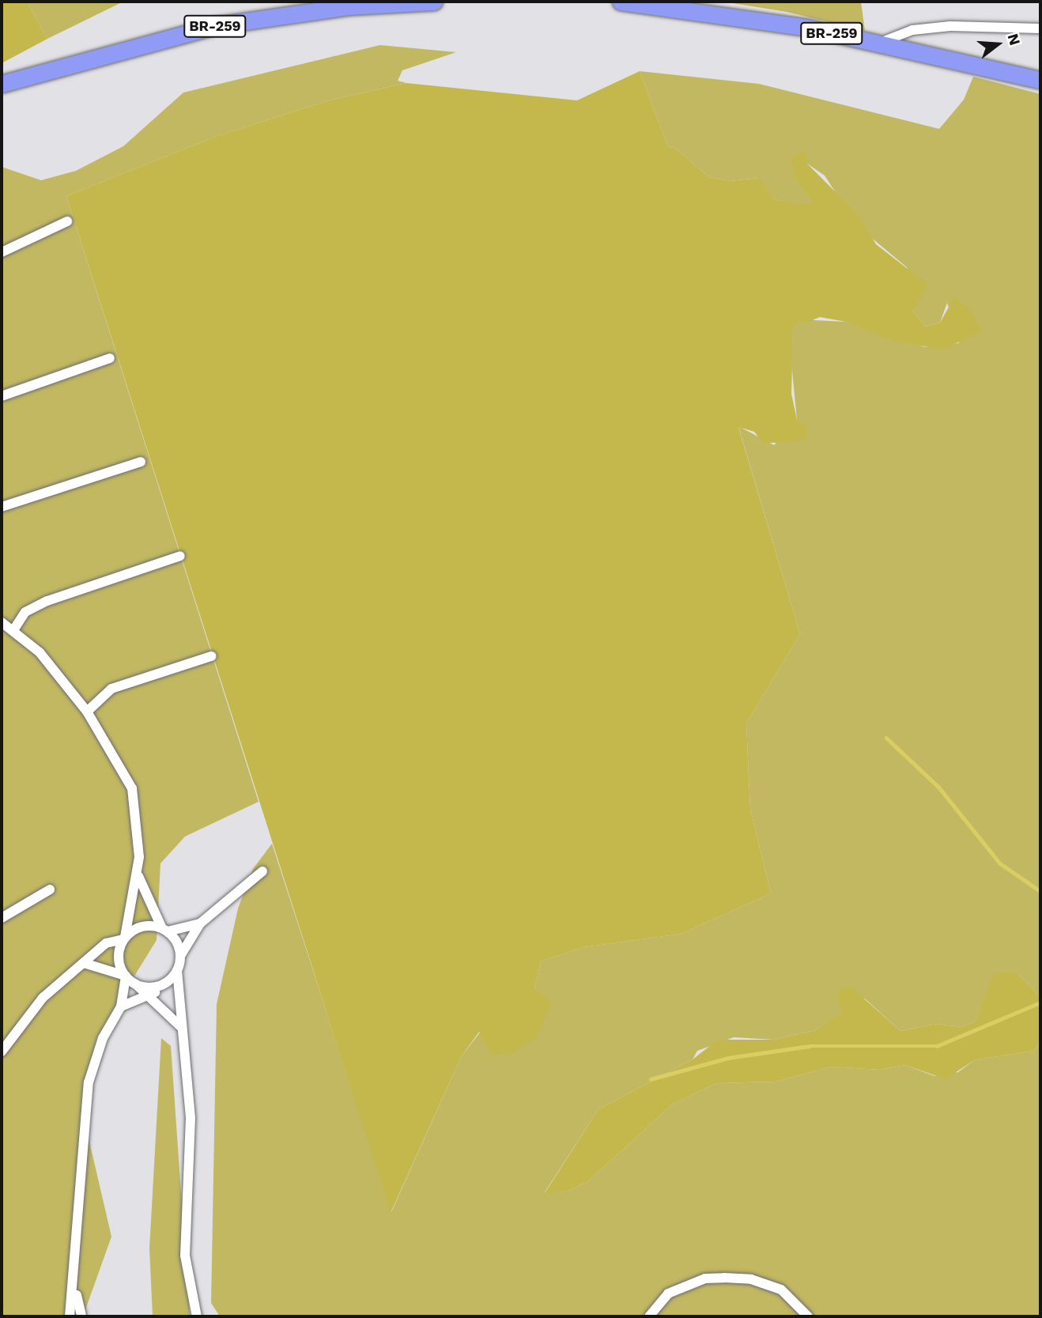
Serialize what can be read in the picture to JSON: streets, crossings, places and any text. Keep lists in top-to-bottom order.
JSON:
{
  "streets": {
    "highway": ["BR-259"]
  },
  "north": "right"
}
